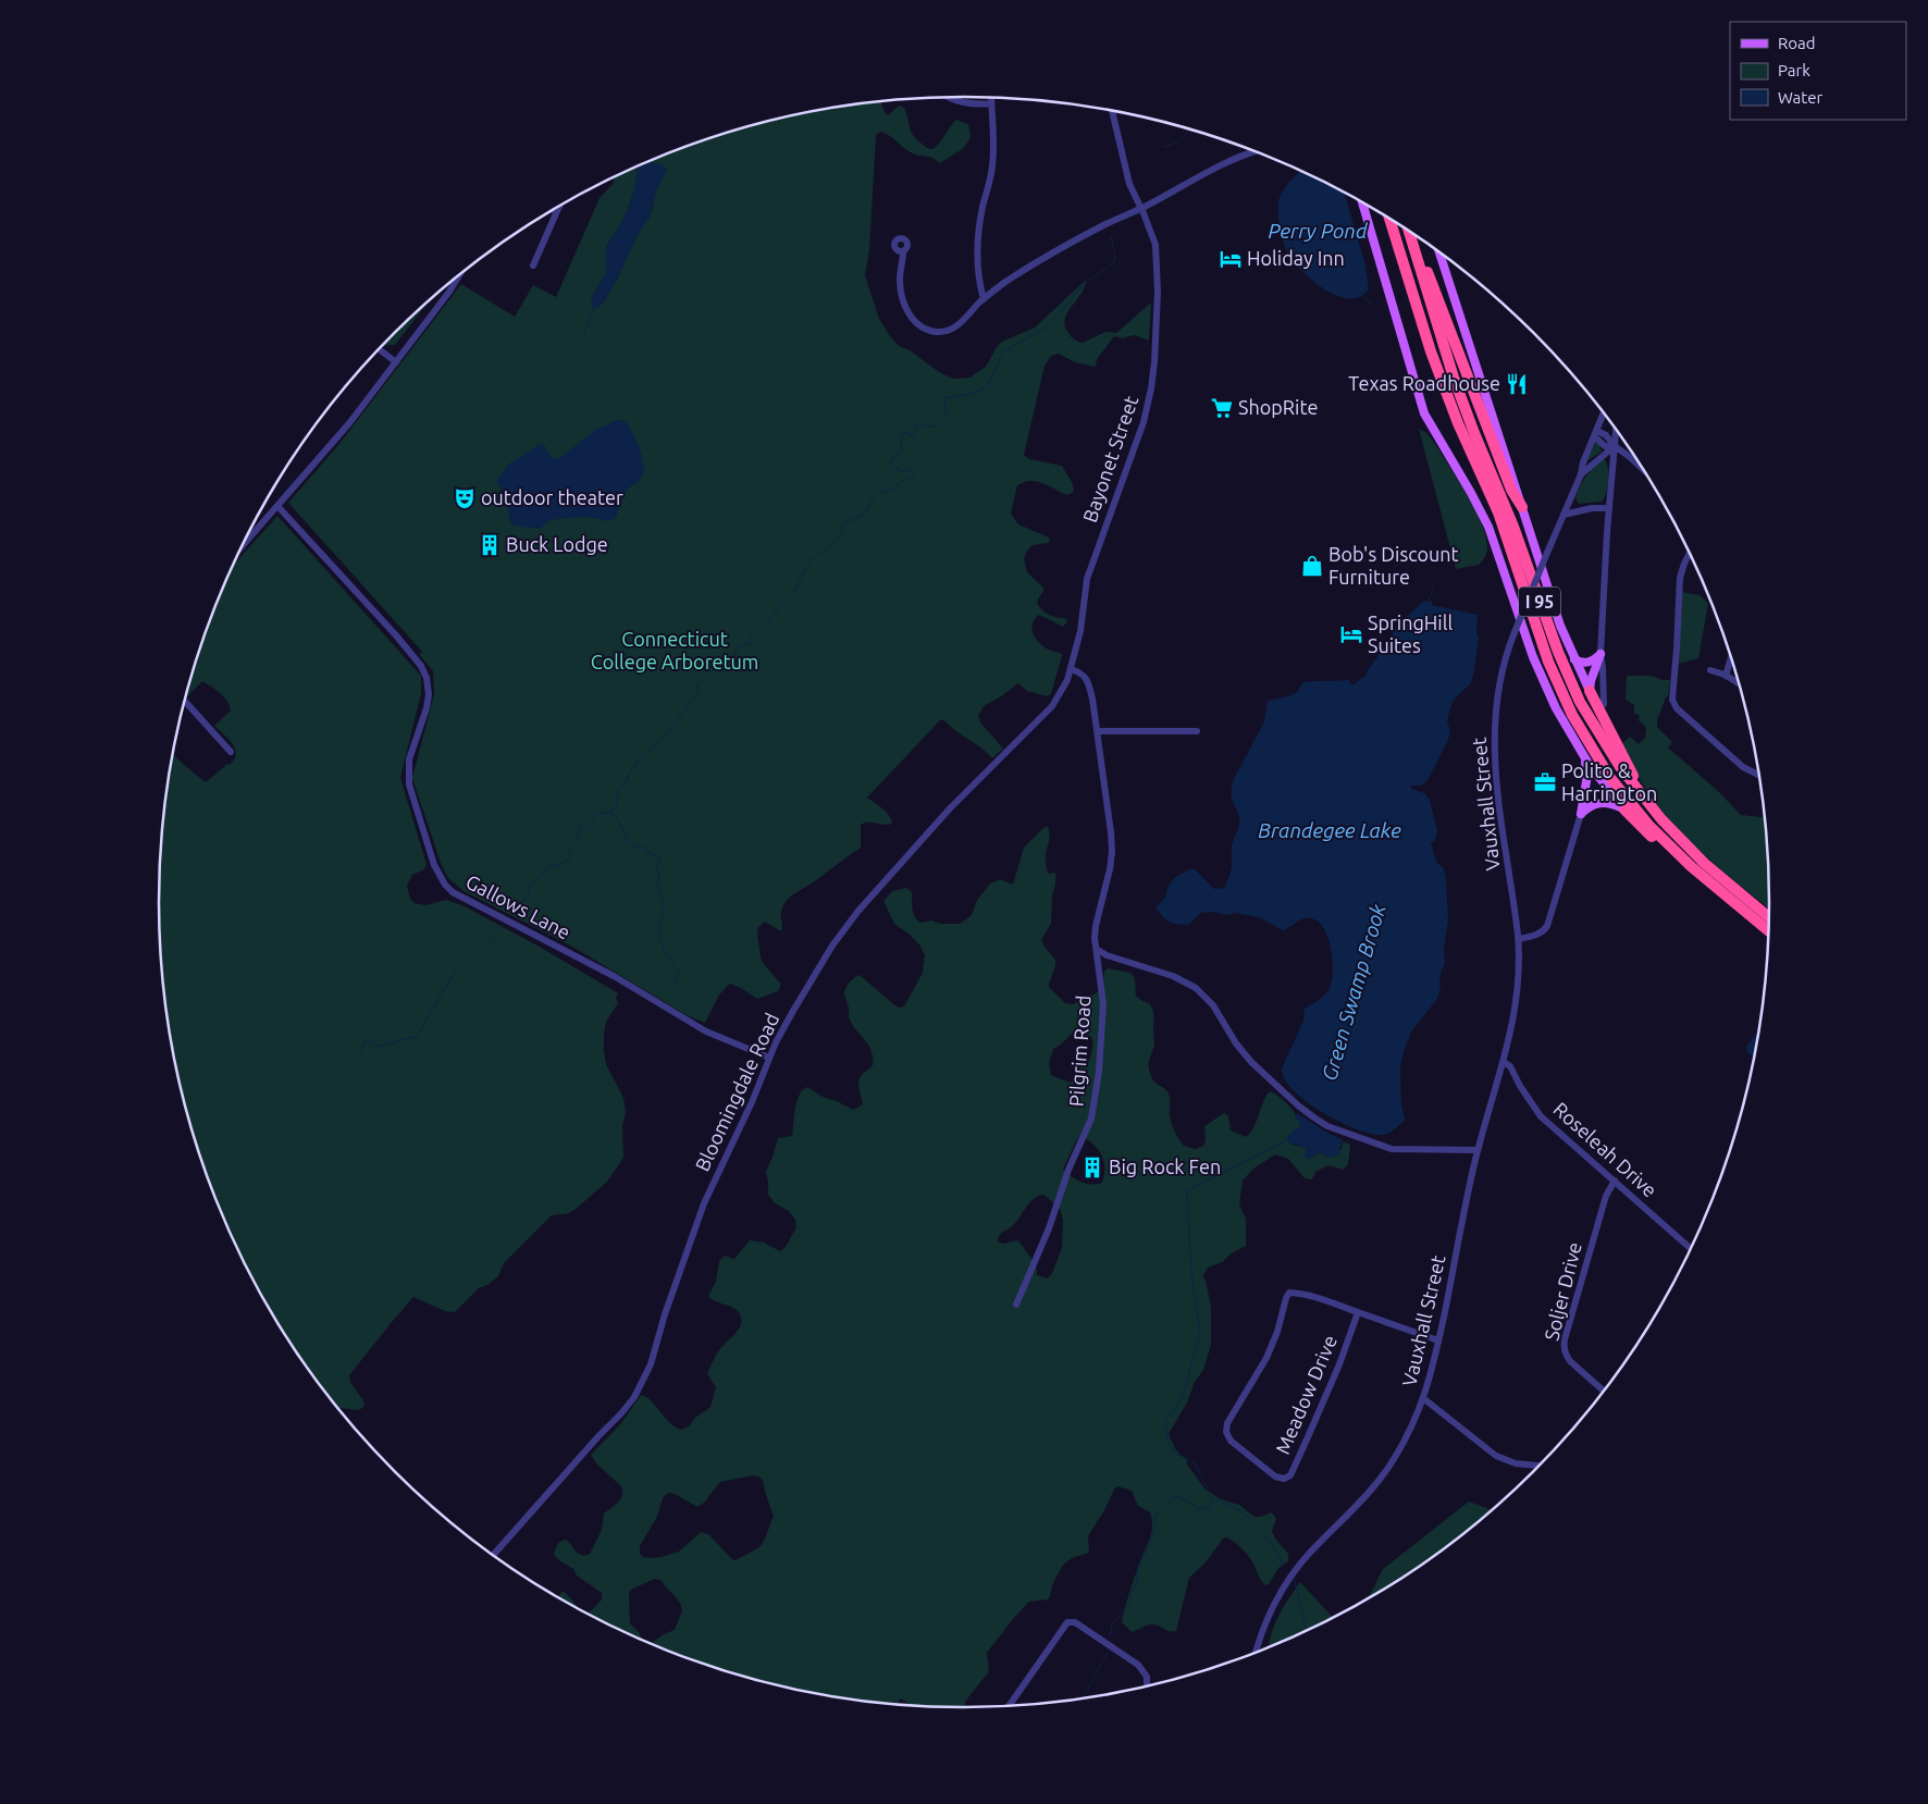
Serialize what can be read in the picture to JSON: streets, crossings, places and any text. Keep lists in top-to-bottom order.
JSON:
{
  "streets": {
    "highway": ["I 95"],
    "street": [
      "Bayonet Street",
      "Vauxhall Street",
      "Gallows Lane",
      "Pilgrim Road",
      "Bloomingdale Road",
      "Roseleah Drive",
      "Soljer Drive",
      "Meadow Drive"
    ]
  },
  "crossings": [
    ["Bayonet Street", "Pilgrim Road"],
    ["Bayonet Street", "Bloomingdale Road"],
    ["Vauxhall Street", "Roseleah Drive"],
    ["Vauxhall Street", "Meadow Drive"],
    ["Gallows Lane", "Bloomingdale Road"],
    ["Pilgrim Road", "Bloomingdale Road"],
    ["Roseleah Drive", "Soljer Drive"]
  ],
  "water": ["Perry Pond", "Brandegee Lake", "Green Swamp Brook"],
  "parks": ["Connecticut College Arboretum"],
  "places": {
    "hotel": ["Holiday Inn", "SpringHill Suites"],
    "restaurant": ["Texas Roadhouse"],
    "supermarket": ["ShopRite"],
    "theatre": ["outdoor theater"],
    "building": ["Buck Lodge", "Big Rock Fen"],
    "shop": ["Bob's Discount Furniture"],
    "office": ["Polito & Harrington"]
  },
  "legend": ["Road", "Park", "Water"]
}
